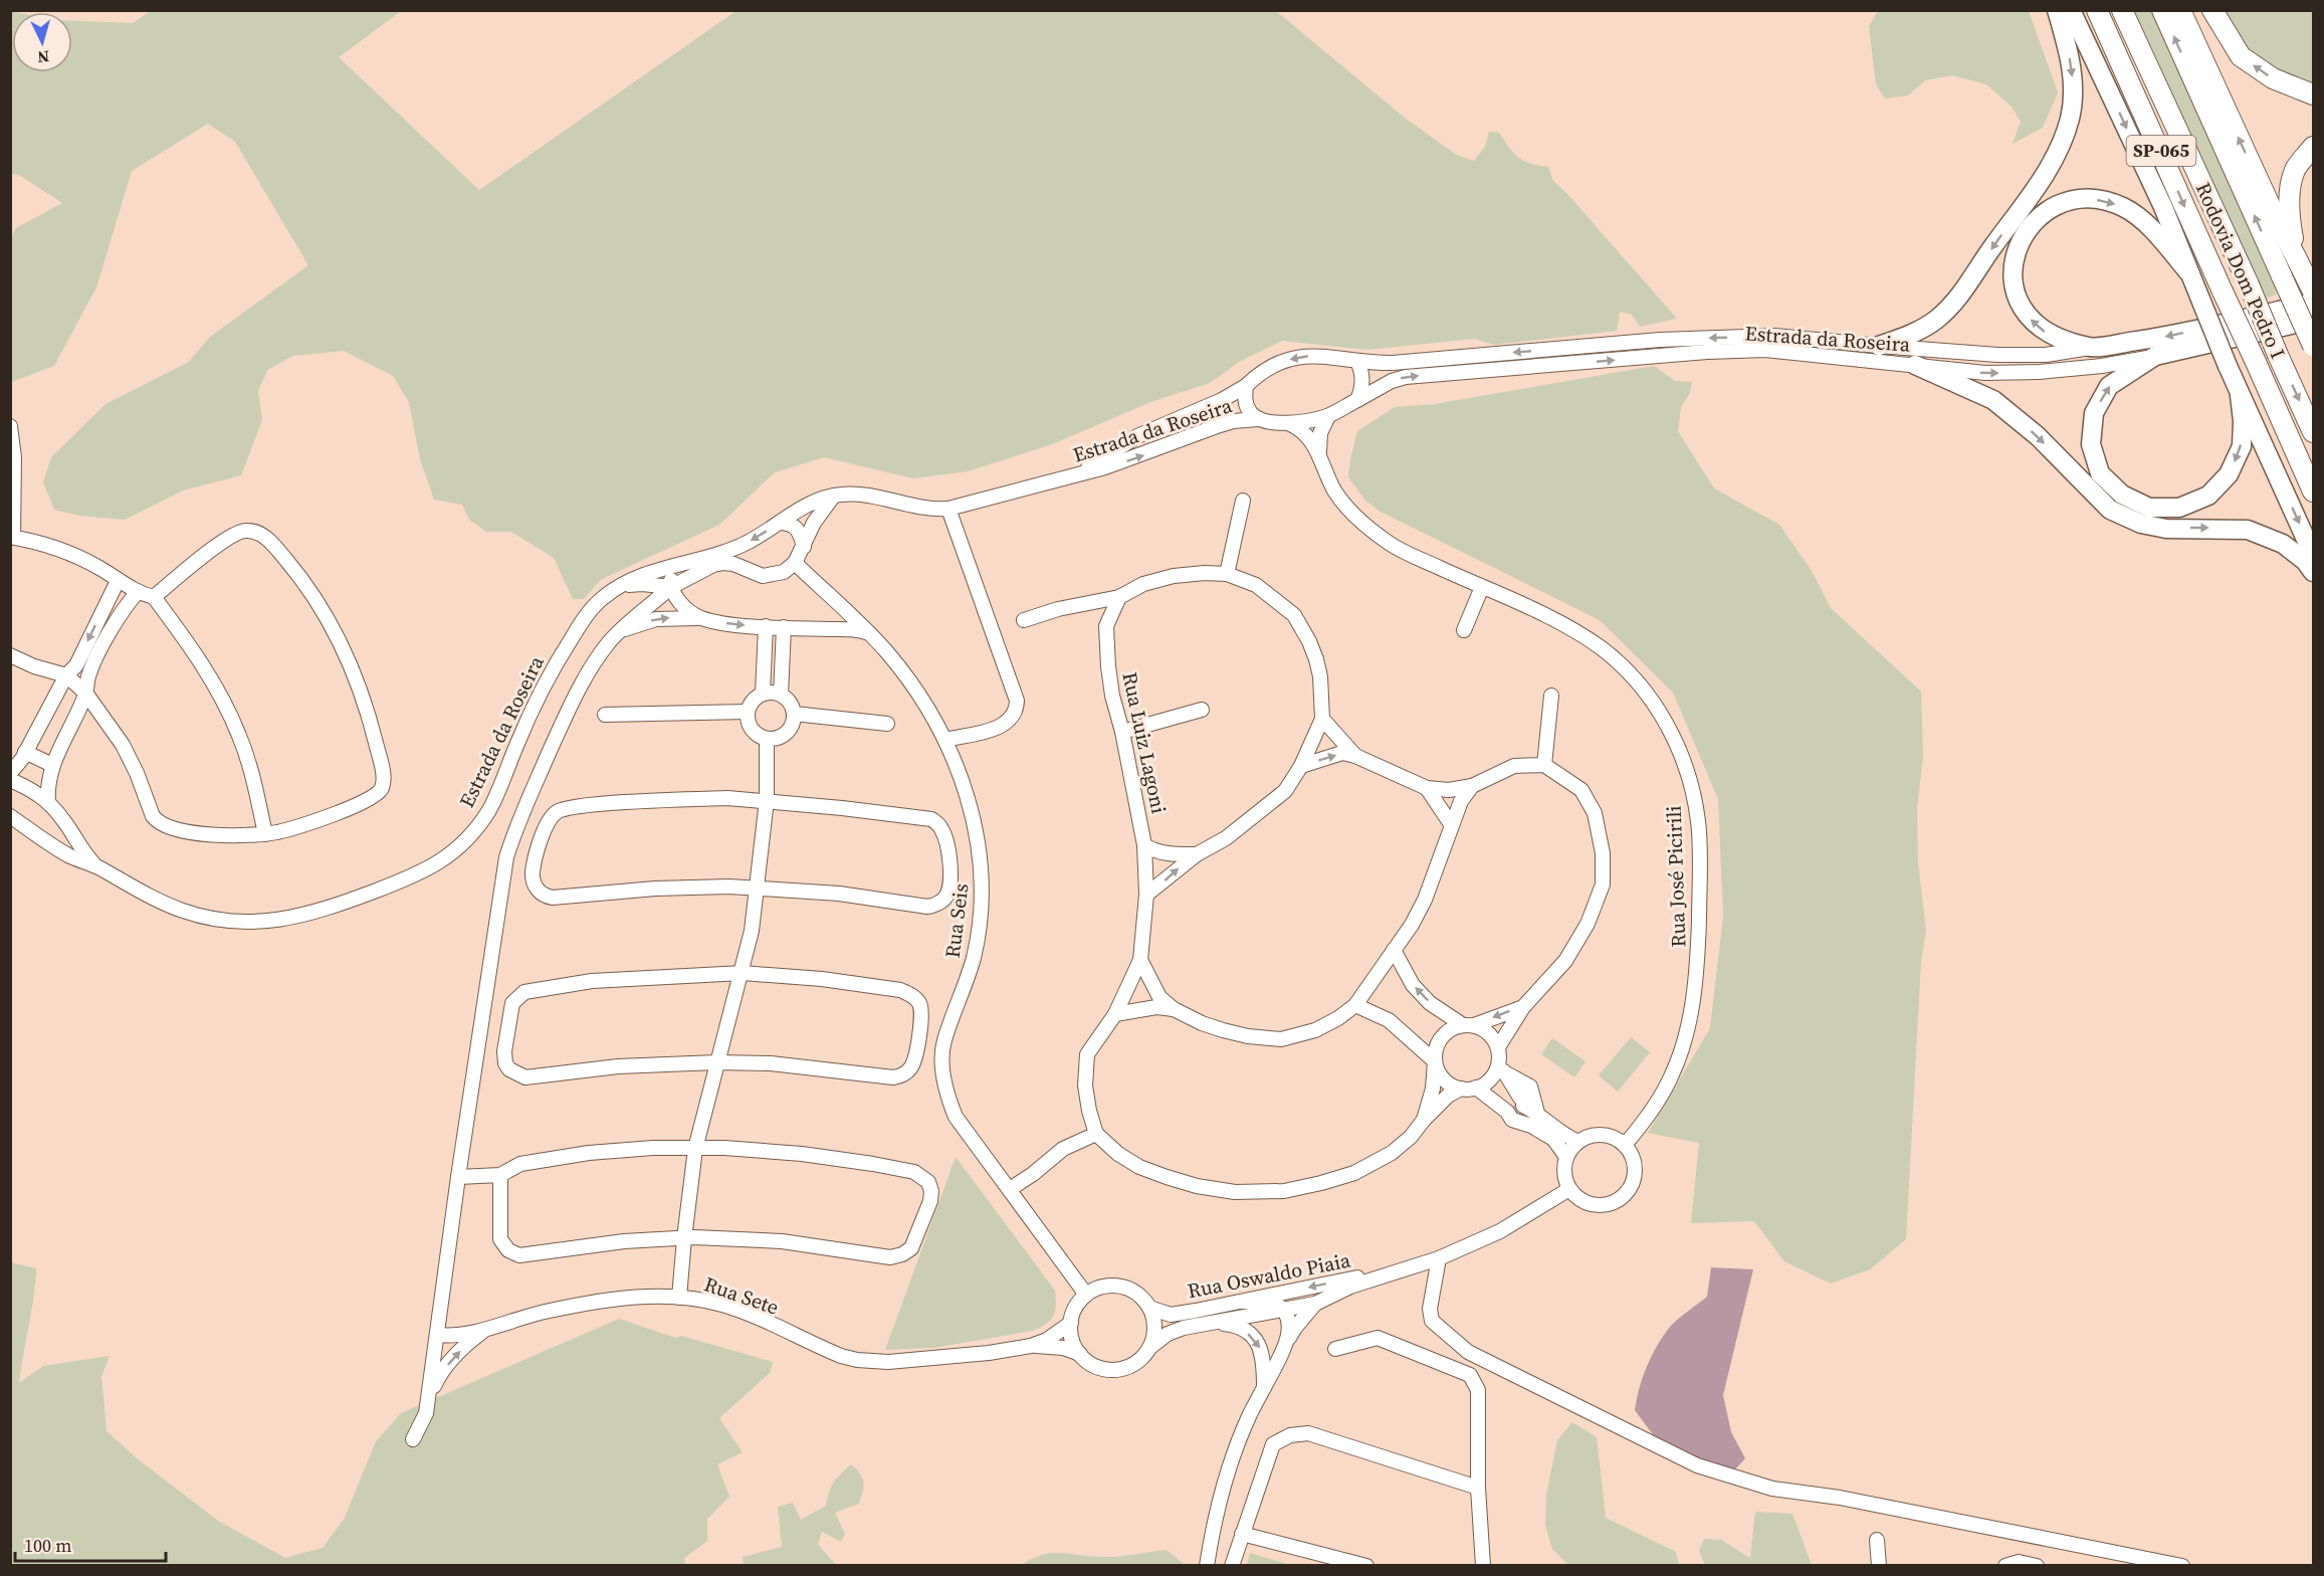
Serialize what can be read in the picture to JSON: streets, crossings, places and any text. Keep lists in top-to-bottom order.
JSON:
{
  "streets": {
    "highway": ["SP-065", "Rodovia Dom Pedro I"],
    "street": [
      "Estrada da Roseira",
      "Rua Luiz Lagoni",
      "Rua José Picirili",
      "Rua Seis",
      "Rua Oswaldo Piaia",
      "Rua Sete"
    ]
  },
  "crossings": [
    ["Estrada da Roseira", "Rua José Picirili"],
    ["Estrada da Roseira", "Rua Seis"],
    ["Rua José Picirili", "Rua Oswaldo Piaia"],
    ["Rua Seis", "Rua Oswaldo Piaia"],
    ["Rua Seis", "Rua Sete"],
    ["Rua Oswaldo Piaia", "Rua Sete"]
  ],
  "scale_bar": "100 m",
  "north": "bottom"
}
